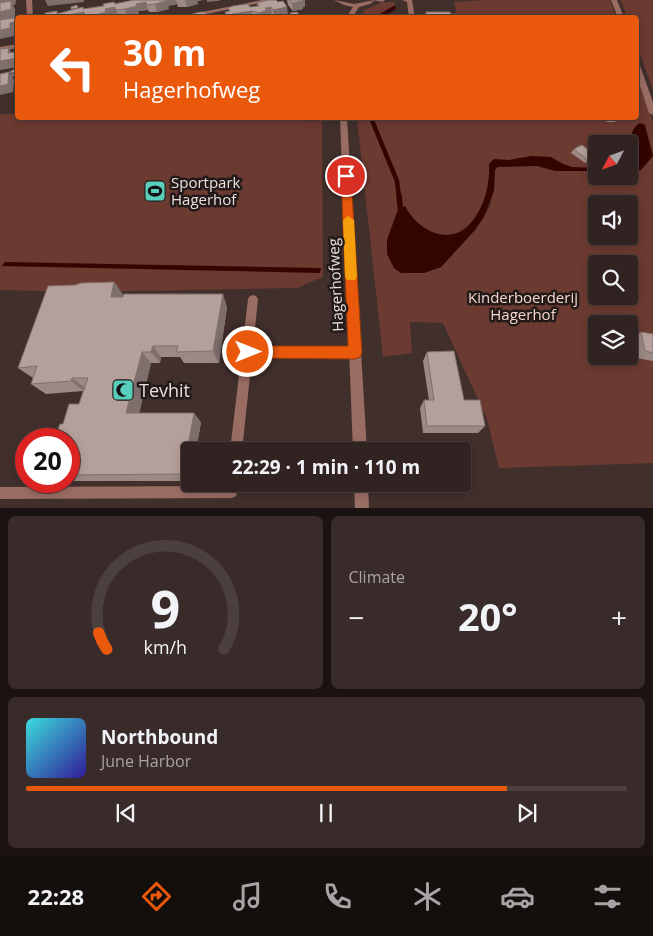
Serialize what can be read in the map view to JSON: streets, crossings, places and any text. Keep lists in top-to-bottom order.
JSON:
{
  "streets": {
    "street": ["Hagerhofweg"]
  },
  "parks": ["Kinderboerderij Hagerhof"],
  "places": {
    "sports": ["Sportpark Hagerhof"],
    "mosque": ["Tevhit"]
  },
  "north": "bottom left",
  "page": {
    "turn": ["30 m", "Hagerhofweg"],
    "limit": "20",
    "trip": "22:29 · 1 min · 110 m",
    "tile": "Climate",
    "heat": ["−", "20°", "+"],
    "song": ["Northbound", "June Harbor"],
    "tabs": "22:28",
    "gauge": ["9", "km/h"]
  }
}
